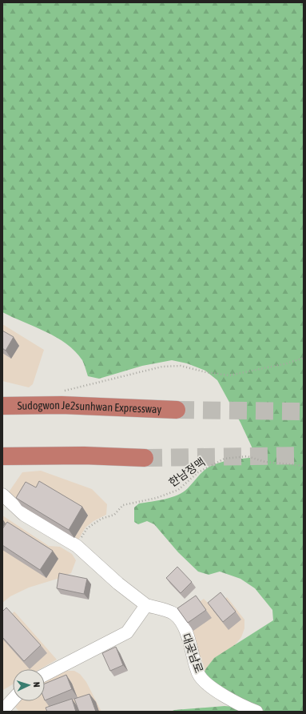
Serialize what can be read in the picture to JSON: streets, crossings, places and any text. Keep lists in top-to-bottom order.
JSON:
{
  "streets": {
    "highway": ["Sudogwon Je2sunhwan Expressway"],
    "lane": ["대곶남로"],
    "path": ["한남정맥"]
  },
  "north": "right"
}
